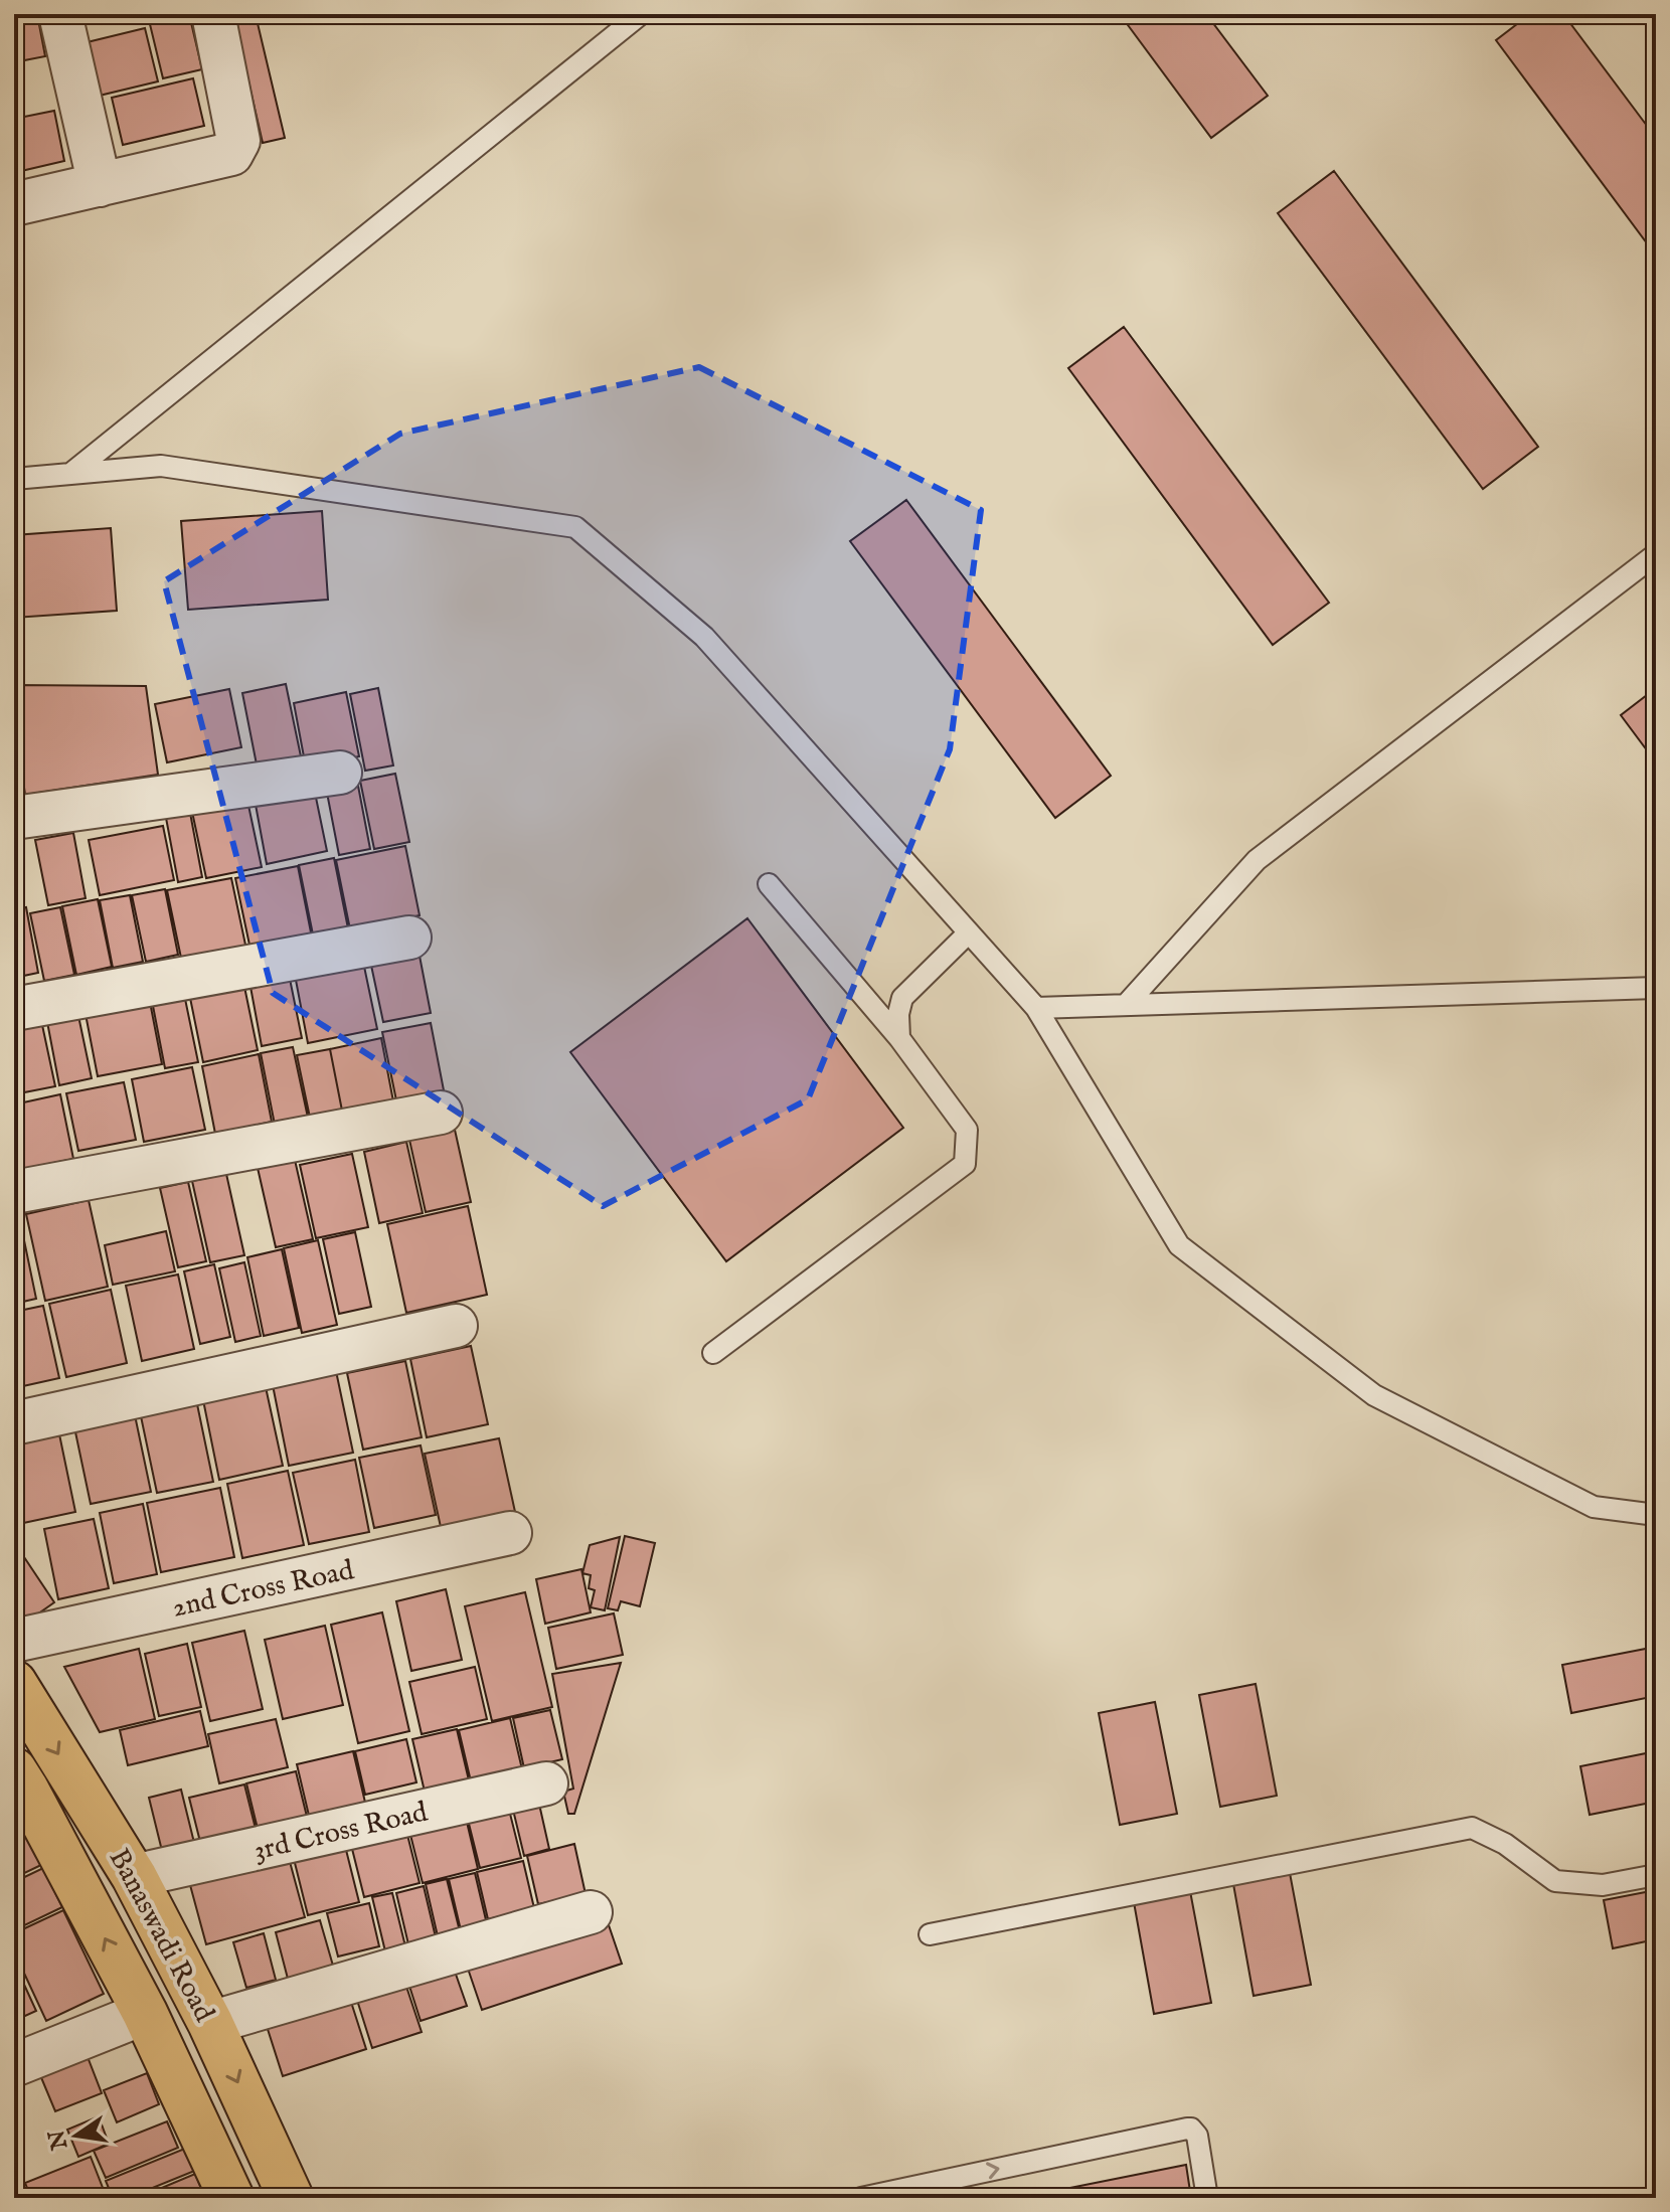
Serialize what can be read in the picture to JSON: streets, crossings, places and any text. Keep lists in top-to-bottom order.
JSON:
{
  "streets": {
    "main road": ["Banaswadi Road"],
    "street": ["2nd Cross Road", "3rd Cross Road"]
  },
  "crossings": [
    ["3rd Cross Road", "Banaswadi Road"]
  ],
  "north": "left"
}
